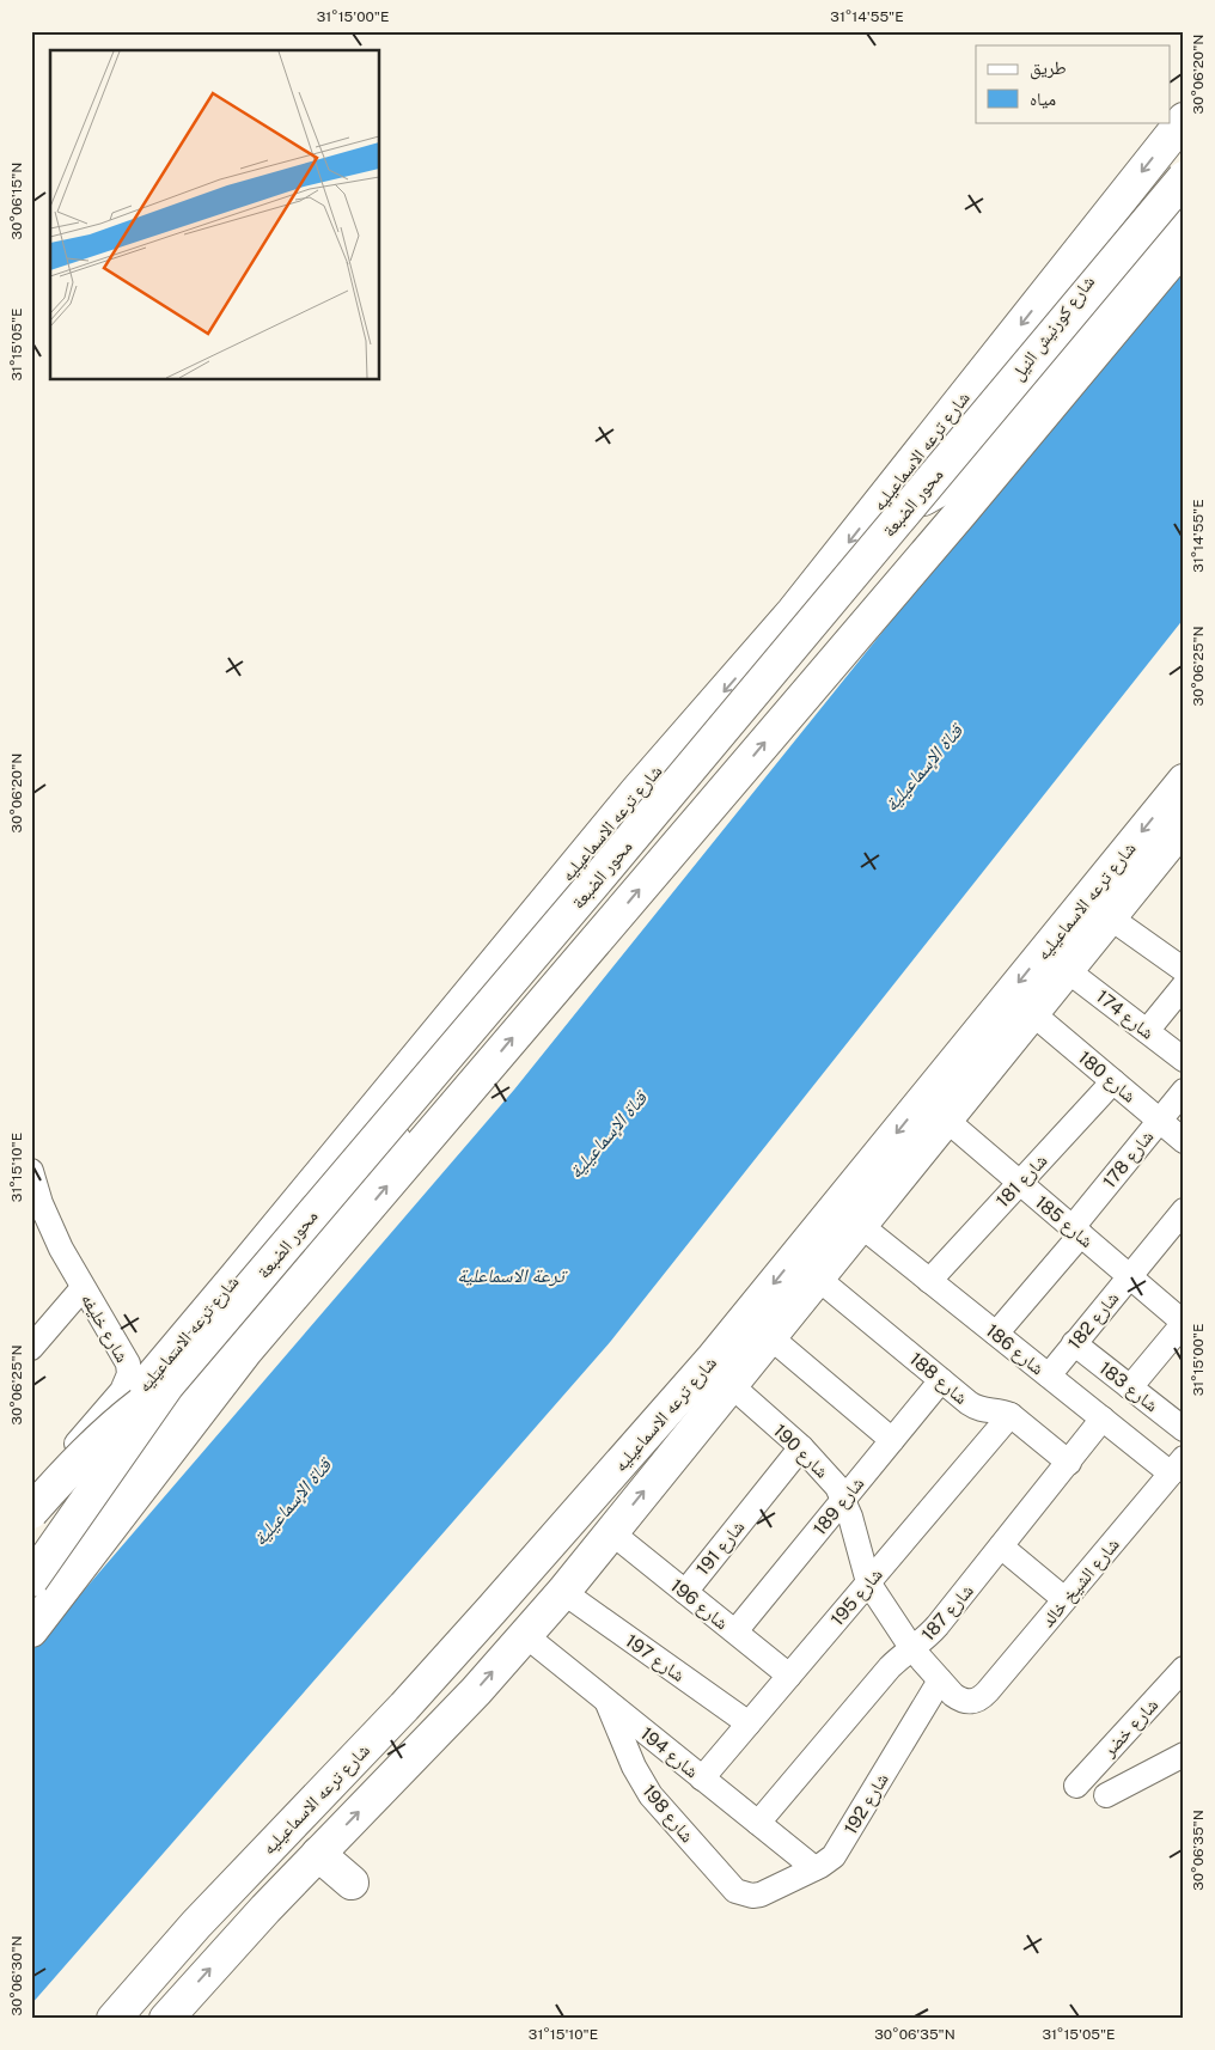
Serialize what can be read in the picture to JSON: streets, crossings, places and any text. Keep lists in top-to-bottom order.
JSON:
{
  "streets": {
    "main road": ["شارع كورنيش النيل", "شارع ترعه الاسماعيليه", "محور الضبعة"],
    "street": [
      "شارع 174",
      "شارع 180",
      "شارع 178",
      "شارع 181",
      "شارع 185",
      "شارع 182",
      "شارع خليفه",
      "شارع 186",
      "شارع 188",
      "شارع 183",
      "شارع 190",
      "شارع 189",
      "شارع 191",
      "شارع الشيخ خالد",
      "شارع 195",
      "شارع 196",
      "شارع 187",
      "شارع 197",
      "شارع خضر",
      "شارع 194",
      "شارع 192",
      "شارع 198"
    ]
  },
  "crossings": [
    ["شارع كورنيش النيل", "شارع ترعه الاسماعيليه"],
    ["شارع كورنيش النيل", "محور الضبعة"],
    ["شارع ترعه الاسماعيليه", "شارع 174"],
    ["شارع ترعه الاسماعيليه", "شارع 180"],
    ["شارع ترعه الاسماعيليه", "شارع 185"],
    ["شارع ترعه الاسماعيليه", "شارع 186"],
    ["شارع ترعه الاسماعيليه", "شارع 188"],
    ["شارع ترعه الاسماعيليه", "شارع 190"],
    ["شارع ترعه الاسماعيليه", "شارع 196"],
    ["شارع ترعه الاسماعيليه", "شارع 197"],
    ["شارع ترعه الاسماعيليه", "شارع 194"],
    ["شارع 180", "شارع 178"],
    ["شارع 180", "شارع 181"],
    ["شارع 178", "شارع 185"],
    ["شارع 178", "شارع 186"],
    ["شارع 181", "شارع 185"],
    ["شارع 181", "شارع 186"],
    ["شارع 185", "شارع 182"],
    ["شارع 182", "شارع 186"],
    ["شارع 182", "شارع 183"],
    ["شارع 186", "شارع الشيخ خالد"],
    ["شارع 186", "شارع 187"],
    ["شارع 188", "شارع 189"],
    ["شارع 188", "شارع 195"],
    ["شارع 188", "شارع 187"],
    ["شارع 190", "شارع 189"],
    ["شارع 190", "شارع 191"],
    ["شارع 190", "شارع الشيخ خالد"],
    ["شارع 190", "شارع 195"],
    ["شارع 190", "شارع 187"],
    ["شارع 190", "شارع 192"],
    ["شارع 189", "شارع 196"],
    ["شارع 191", "شارع 196"],
    ["شارع 195", "شارع 196"],
    ["شارع 195", "شارع 197"],
    ["شارع 195", "شارع 194"],
    ["شارع 187", "شارع 194"],
    ["شارع 194", "شارع 192"],
    ["شارع 194", "شارع 198"],
    ["شارع 192", "شارع 198"]
  ],
  "water": ["قناة الإسماعيلية", "ترعة الاسماعلية"],
  "legend": ["طريق", "مياه"],
  "coordinates": [
    "31°15'00\"E",
    "31°14'55\"E",
    "30°06'20\"N",
    "30°06'15\"N",
    "31°15'05\"E",
    "30°06'25\"N",
    "31°15'10\"E",
    "30°06'35\"N",
    "30°06'30\"N"
  ]
}
